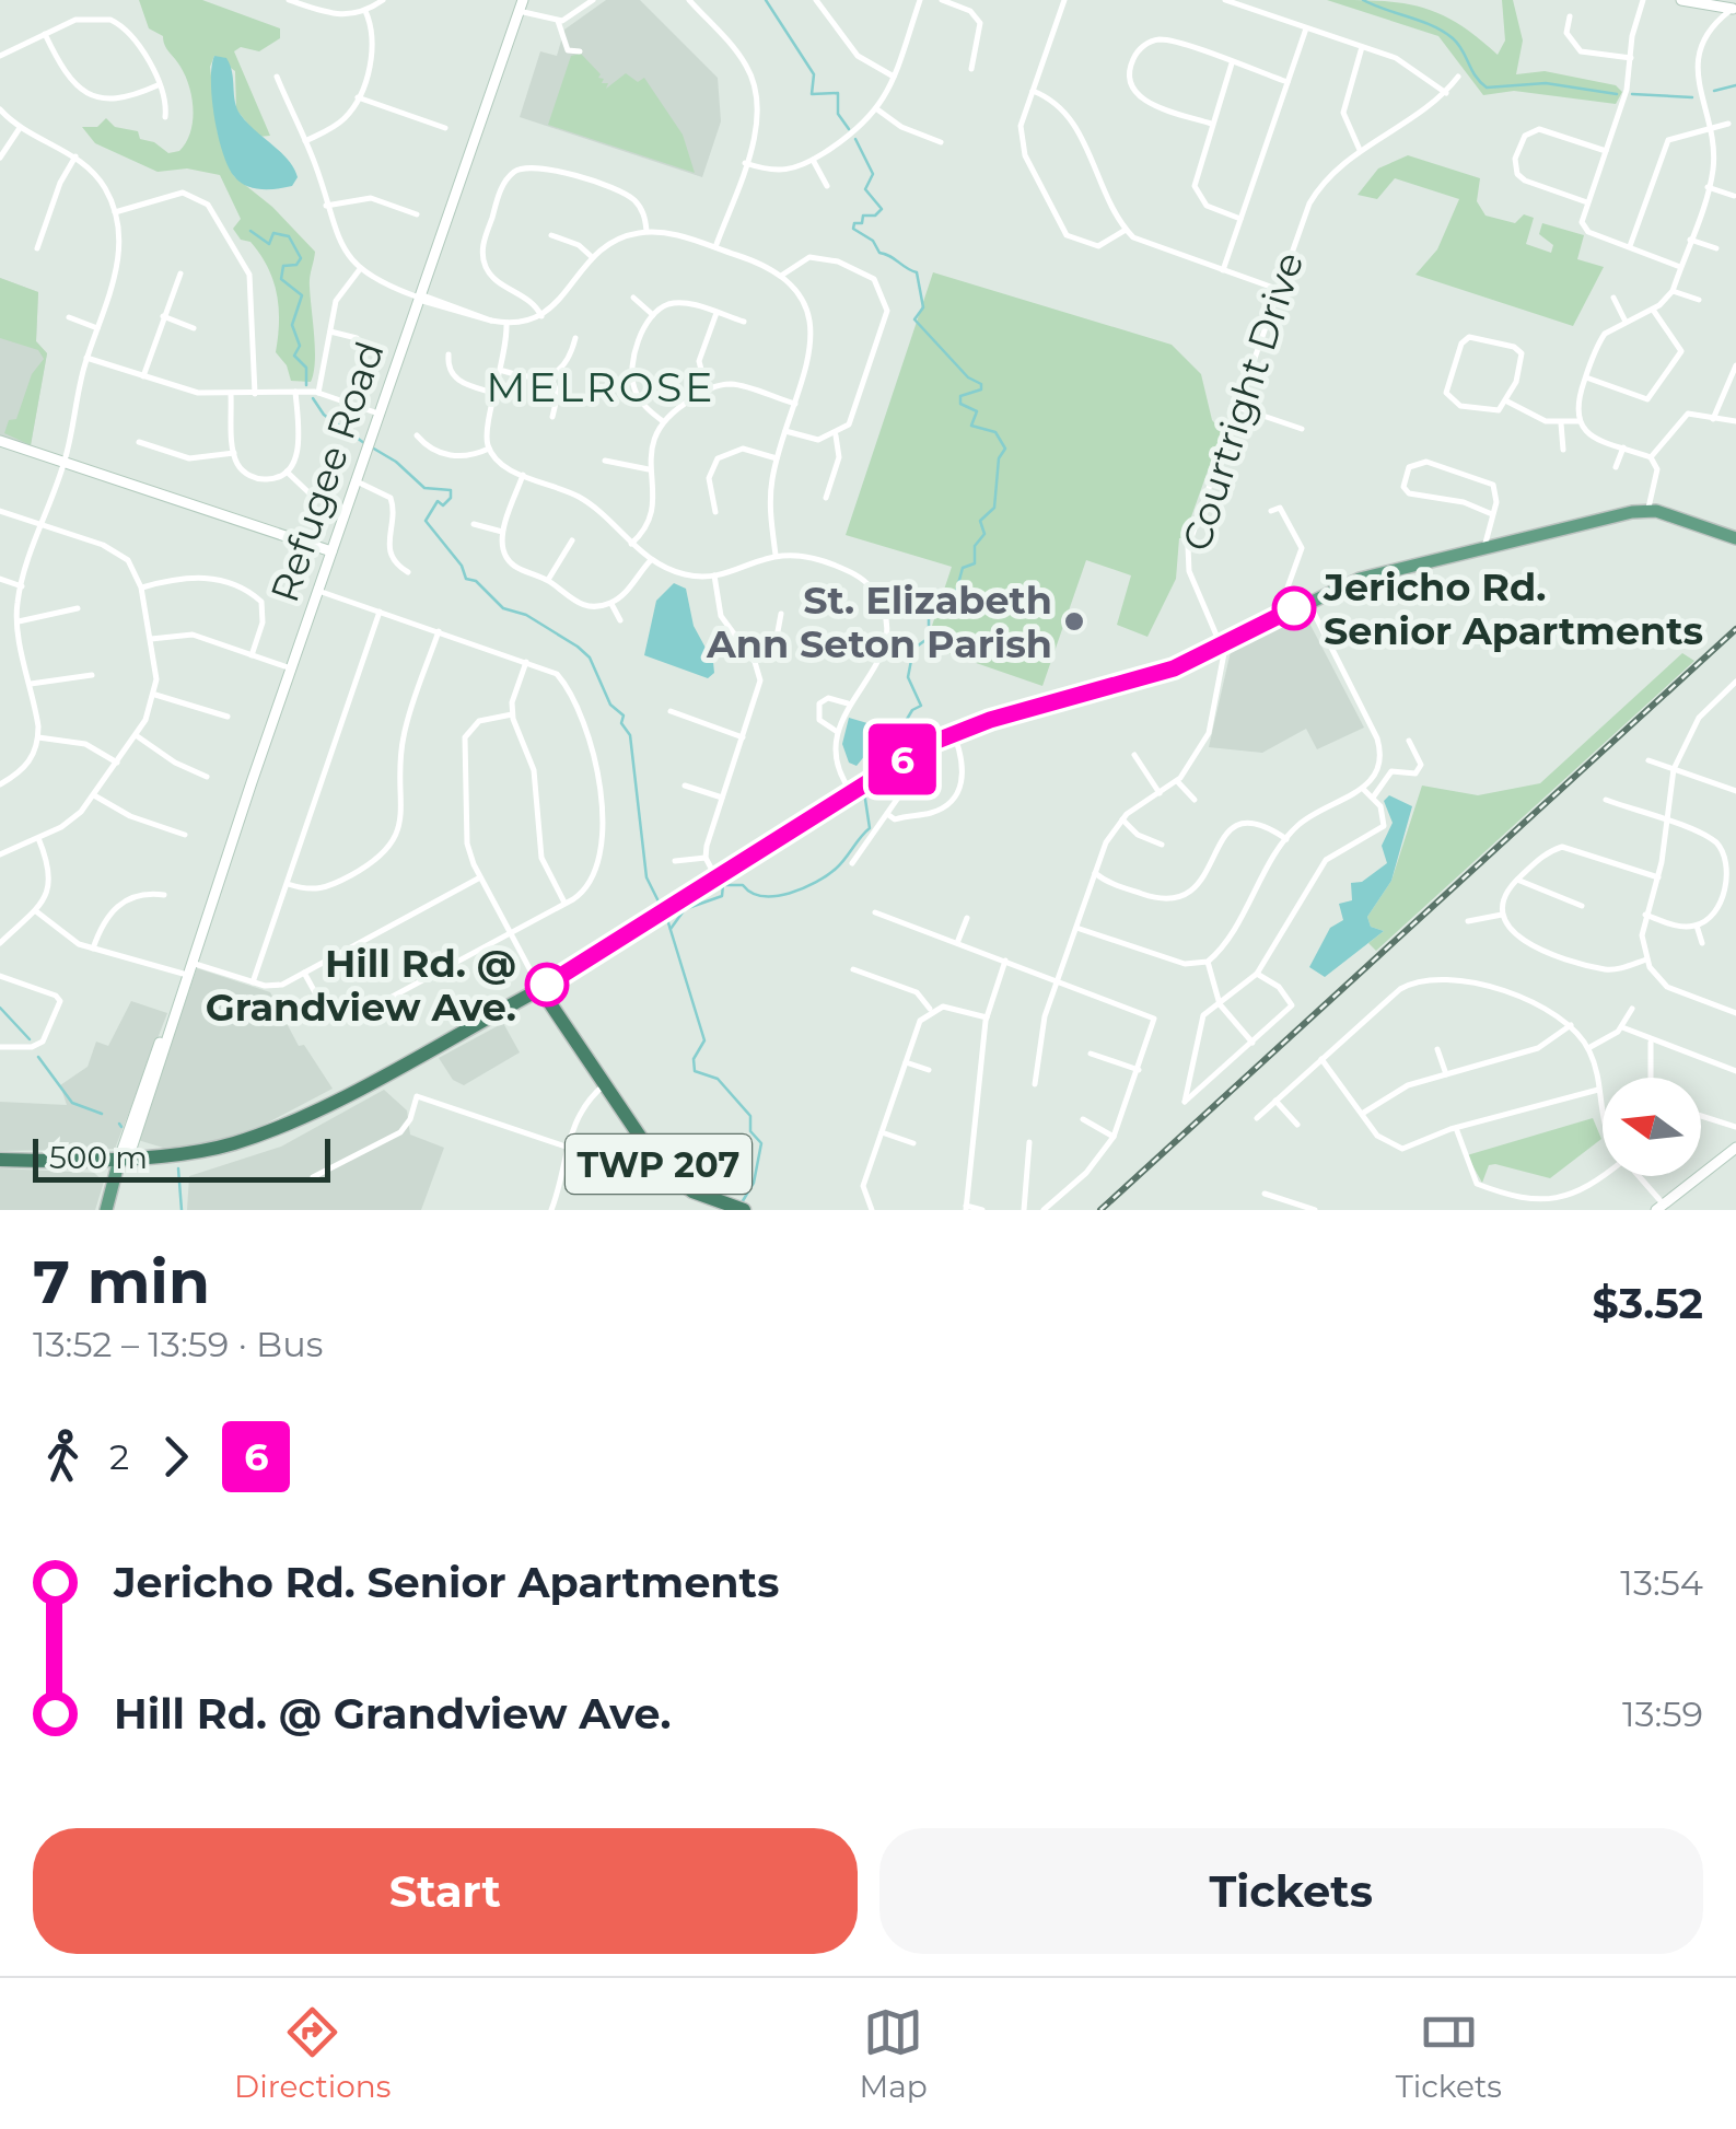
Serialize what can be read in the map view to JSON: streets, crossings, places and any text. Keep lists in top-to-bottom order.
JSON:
{
  "streets": {
    "highway": ["TWP 207"],
    "main road": ["Refugee Road"],
    "street": ["Courtright Drive"]
  },
  "districts": ["MELROSE"],
  "places": ["Jericho Rd. Senior Apartments", "St. Elizabeth Ann Seton Parish", "Hill Rd. @ Grandview Ave."],
  "lines": ["bus line 6"],
  "scale_bar": "500 m",
  "north": "left",
  "page": {
    "on_map": "6",
    "scale": "500 m",
    "heading": ["7 min", "13:52 – 13:59 · Bus", "$3.52"],
    "legs": ["2", "6"],
    "list": [
      {
        "name": "Jericho Rd. Senior Apartments",
        "value": "13:54"
      },
      {
        "name": "Hill Rd. @ Grandview Ave.",
        "value": "13:59"
      }
    ],
    "buttons": ["Start", "Tickets"],
    "tabs": ["Directions", "Map", "Tickets"]
  }
}
